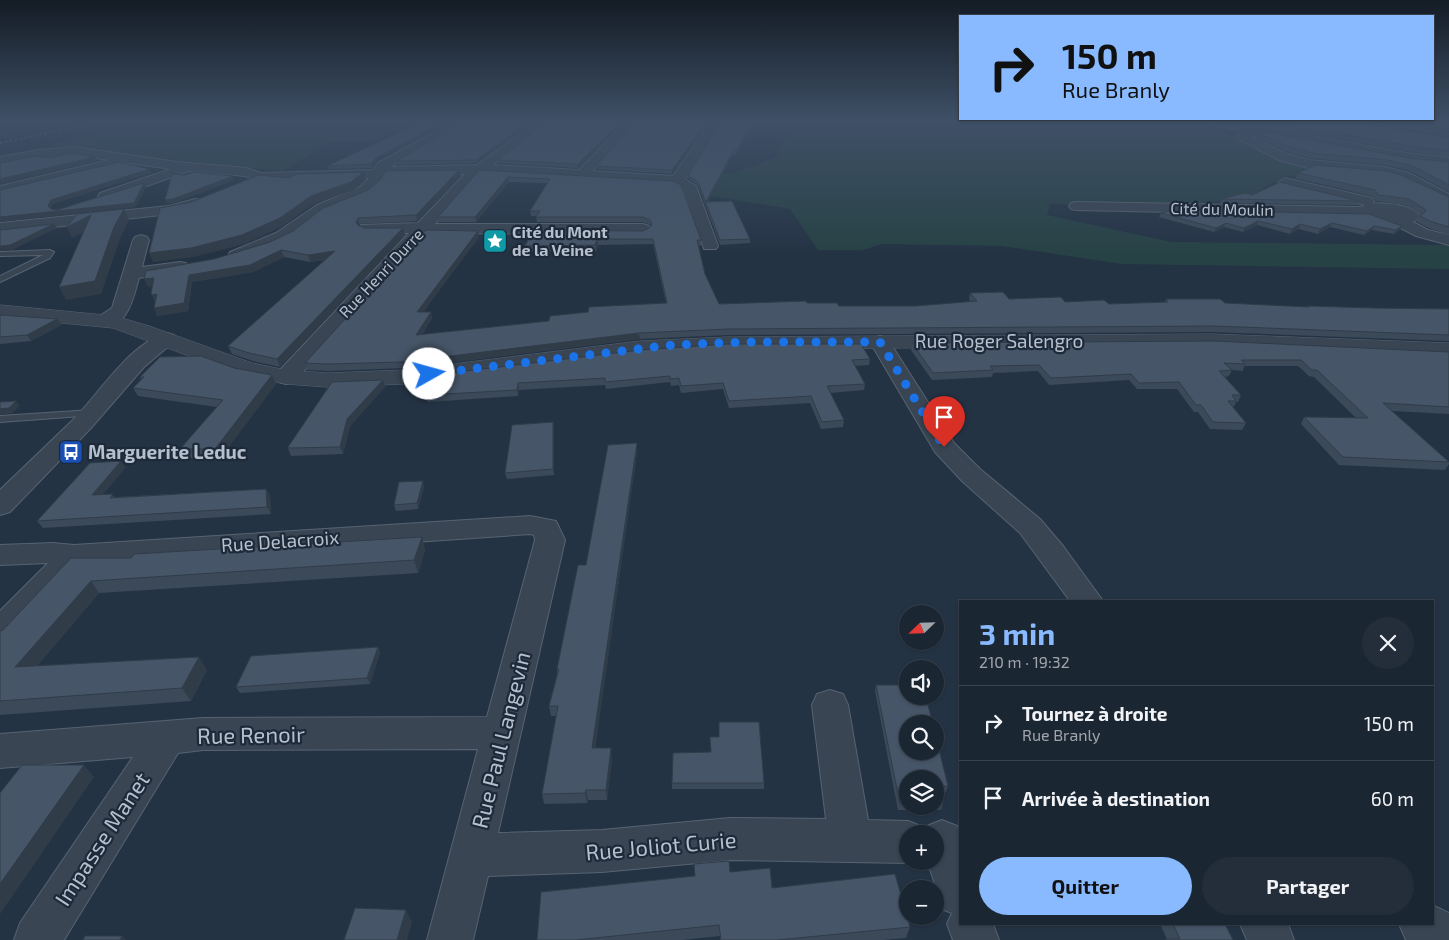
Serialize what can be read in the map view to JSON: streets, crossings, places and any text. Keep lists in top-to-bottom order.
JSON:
{
  "streets": {
    "street": [
      "Cité du Moulin",
      "Rue Henri Durre",
      "Rue Roger Salengro",
      "Rue Delacroix",
      "Rue Renoir",
      "Rue Paul Langevin",
      "Impasse Manet",
      "Rue Joliot Curie"
    ]
  },
  "crossings": [
    ["Rue Henri Durre", "Rue Roger Salengro"],
    ["Rue Delacroix", "Rue Paul Langevin"],
    ["Rue Renoir", "Rue Paul Langevin"],
    ["Rue Renoir", "Impasse Manet"],
    ["Rue Paul Langevin", "Rue Joliot Curie"]
  ],
  "places": {
    "place": ["Cité du Mont de la Veine"],
    "bus stop": ["Marguerite Leduc"]
  },
  "north": "bottom left",
  "page": {
    "turn": ["150 m", "Rue Branly"],
    "heading": ["3 min", "210 m · 19:32"],
    "map_buttons": ["+", "−"],
    "list": [
      {
        "name": "Tournez à droite",
        "note": "Rue Branly",
        "value": "150 m"
      },
      {
        "name": "Arrivée à destination",
        "value": "60 m"
      }
    ],
    "buttons": ["Quitter", "Partager"]
  }
}
